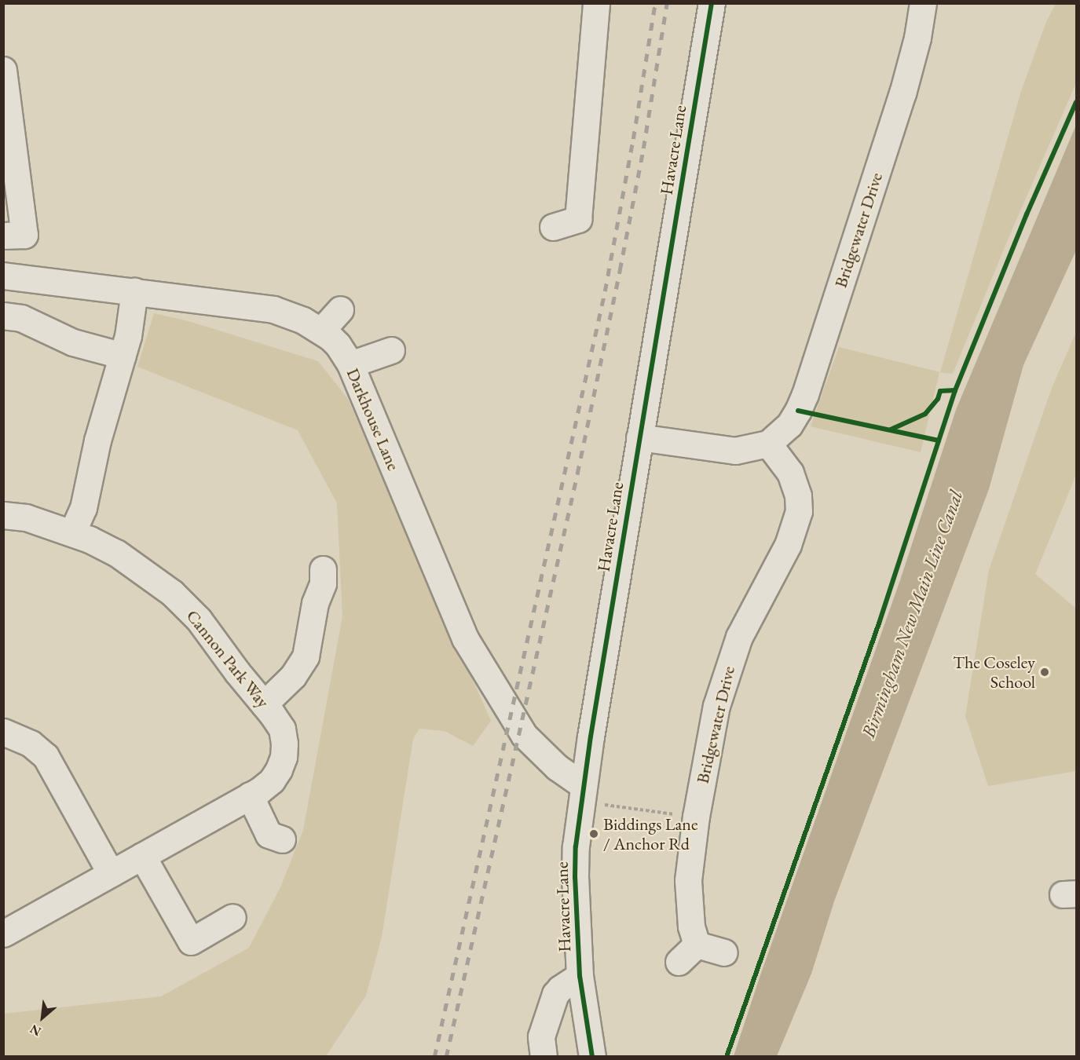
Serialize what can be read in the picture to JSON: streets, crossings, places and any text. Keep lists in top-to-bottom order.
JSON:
{
  "streets": {
    "street": [
      "Havacre Lane",
      "Bridgewater Drive",
      "Darkhouse Lane",
      "Cannon Park Way"
    ]
  },
  "crossings": [
    ["Havacre Lane", "Bridgewater Drive"],
    ["Havacre Lane", "Darkhouse Lane"]
  ],
  "water": ["Birmingham New Main Line Canal"],
  "places": ["The Coseley School", "Biddings Lane / Anchor Rd"],
  "north": "bottom left"
}
